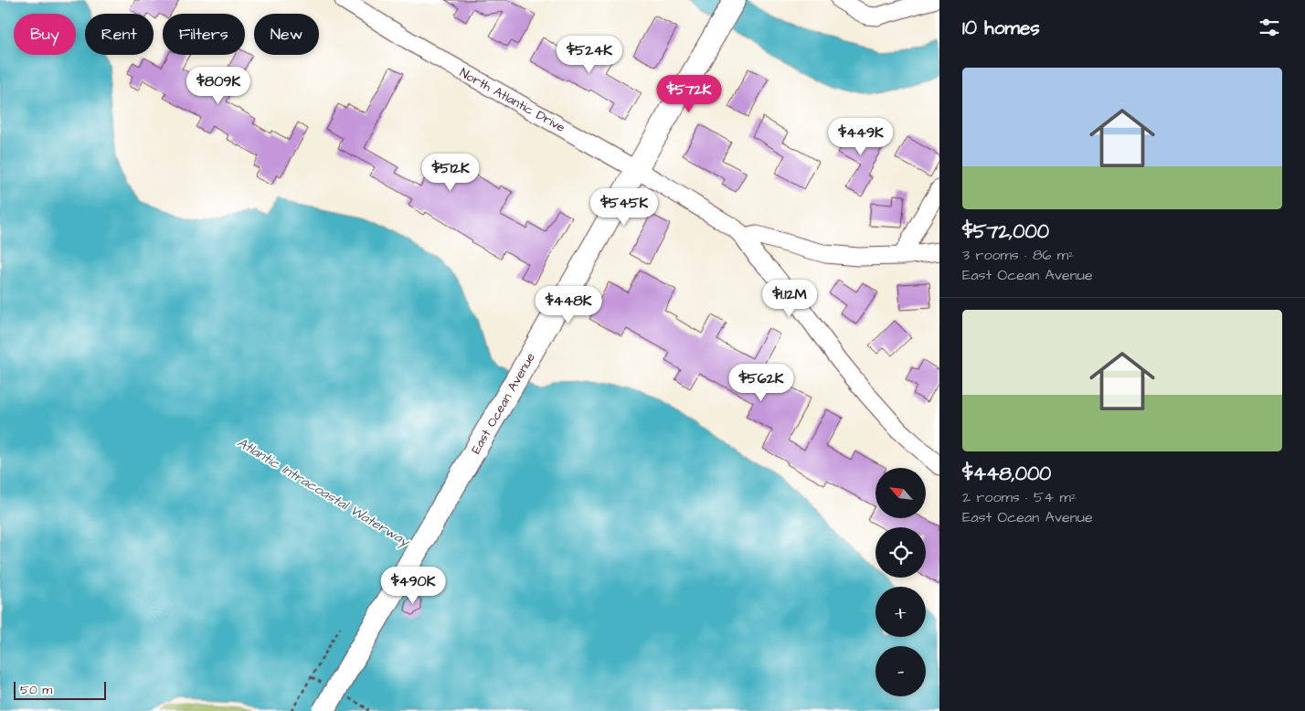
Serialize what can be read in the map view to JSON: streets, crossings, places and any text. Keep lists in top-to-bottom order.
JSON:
{
  "streets": {
    "main road": ["East Ocean Avenue"],
    "street": ["North Atlantic Drive"]
  },
  "crossings": [
    ["North Atlantic Drive", "East Ocean Avenue"]
  ],
  "water": ["Atlantic Intracoastal Waterway"],
  "scale_bar": "50 m",
  "north": "top left",
  "page": {
    "heading": "10 homes",
    "chip": [
      "Buy",
      "Rent",
      "Filters",
      "New"
    ],
    "price": [
      "$524K",
      "$809K",
      "$572K",
      "$449K",
      "$512K",
      "$545K",
      "$1.12M",
      "$448K",
      "$562K",
      "$490K"
    ],
    "list": [
      {
        "name": "$572,000",
        "note": "3 rooms · 86 m² · East Ocean Avenue"
      },
      {
        "name": "$448,000",
        "note": "2 rooms · 54 m² · East Ocean Avenue"
      }
    ],
    "map_buttons": ["+", "−"],
    "scale": "50 m"
  }
}
